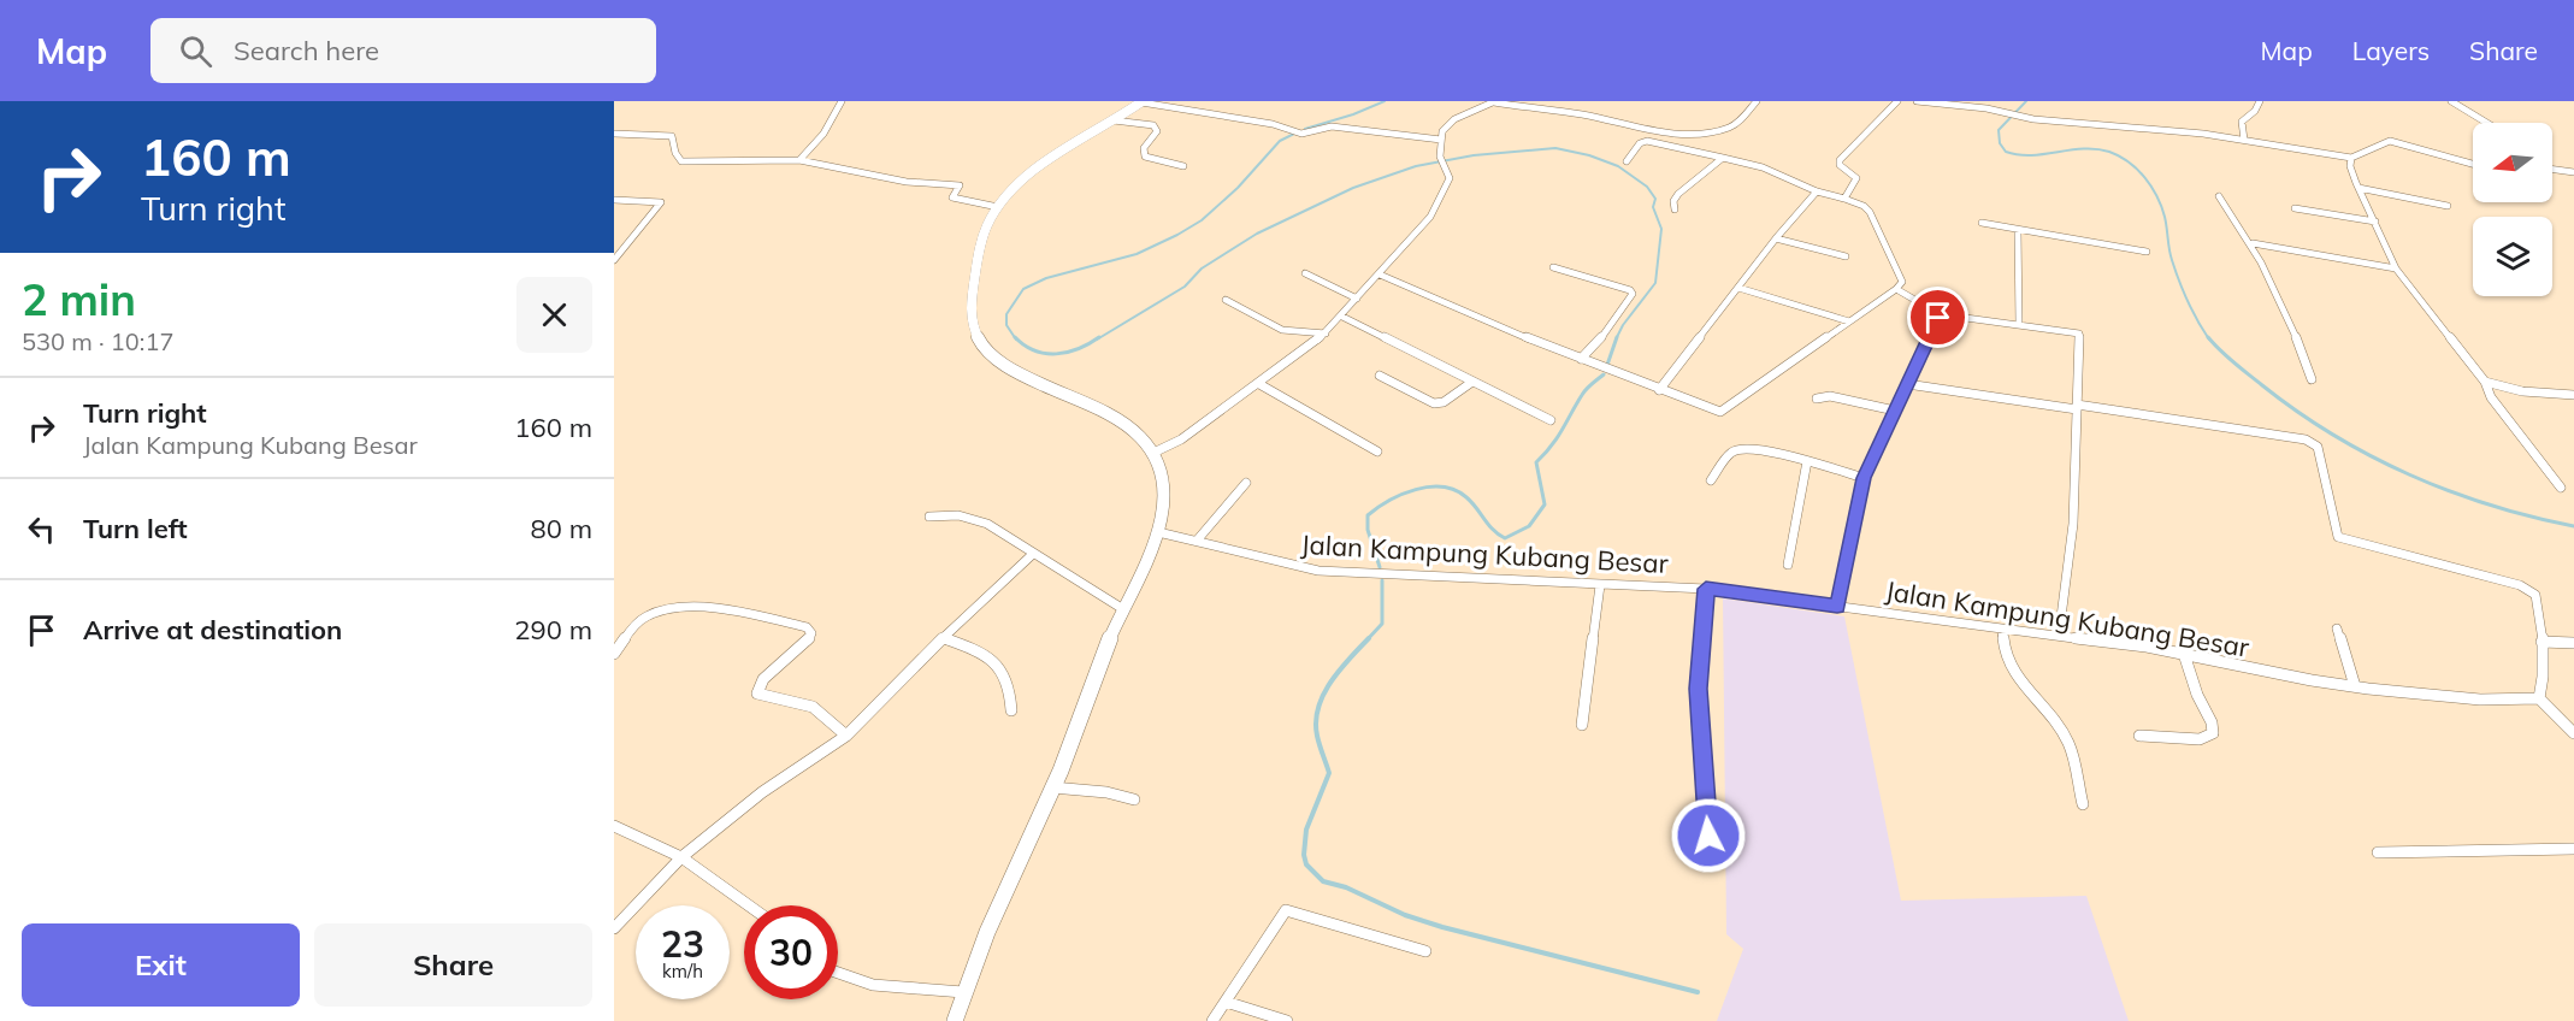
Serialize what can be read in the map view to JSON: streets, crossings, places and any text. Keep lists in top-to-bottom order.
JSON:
{
  "streets": {
    "street": ["Jalan Kampung Kubang Besar"]
  },
  "north": "left",
  "page": {
    "header": "Map",
    "search": "Search here",
    "nav": ["Map", "Layers", "Share"],
    "turn": ["160 m", "Turn right"],
    "heading": ["2 min", "530 m · 10:17"],
    "list": [
      {
        "name": "Turn right",
        "note": "Jalan Kampung Kubang Besar",
        "value": "160 m"
      },
      {
        "name": "Turn left",
        "value": "80 m"
      },
      {
        "name": "Arrive at destination",
        "value": "290 m"
      }
    ],
    "speed": "23 km/h",
    "limit": "30",
    "buttons": ["Exit", "Share"]
  }
}
